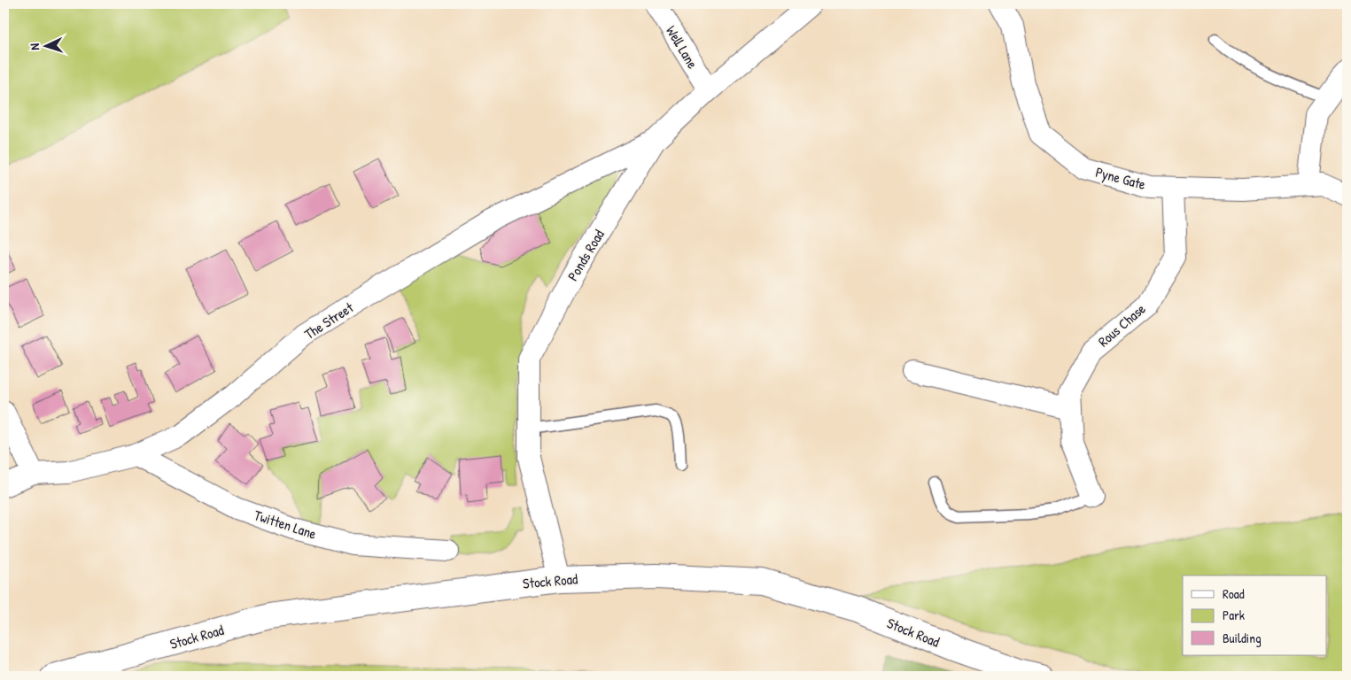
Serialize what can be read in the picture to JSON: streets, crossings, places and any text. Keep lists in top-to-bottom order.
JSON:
{
  "streets": {
    "main road": ["Stock Road"],
    "street": [
      "Well Lane",
      "Pyne Gate",
      "Ponds Road",
      "The Street",
      "Rous Chase",
      "Twitten Lane"
    ]
  },
  "crossings": [
    ["Well Lane", "Ponds Road"],
    ["Pyne Gate", "Rous Chase"],
    ["Ponds Road", "The Street"],
    ["Ponds Road", "Stock Road"],
    ["The Street", "Twitten Lane"]
  ],
  "legend": ["Road", "Park", "Building"],
  "north": "left"
}
